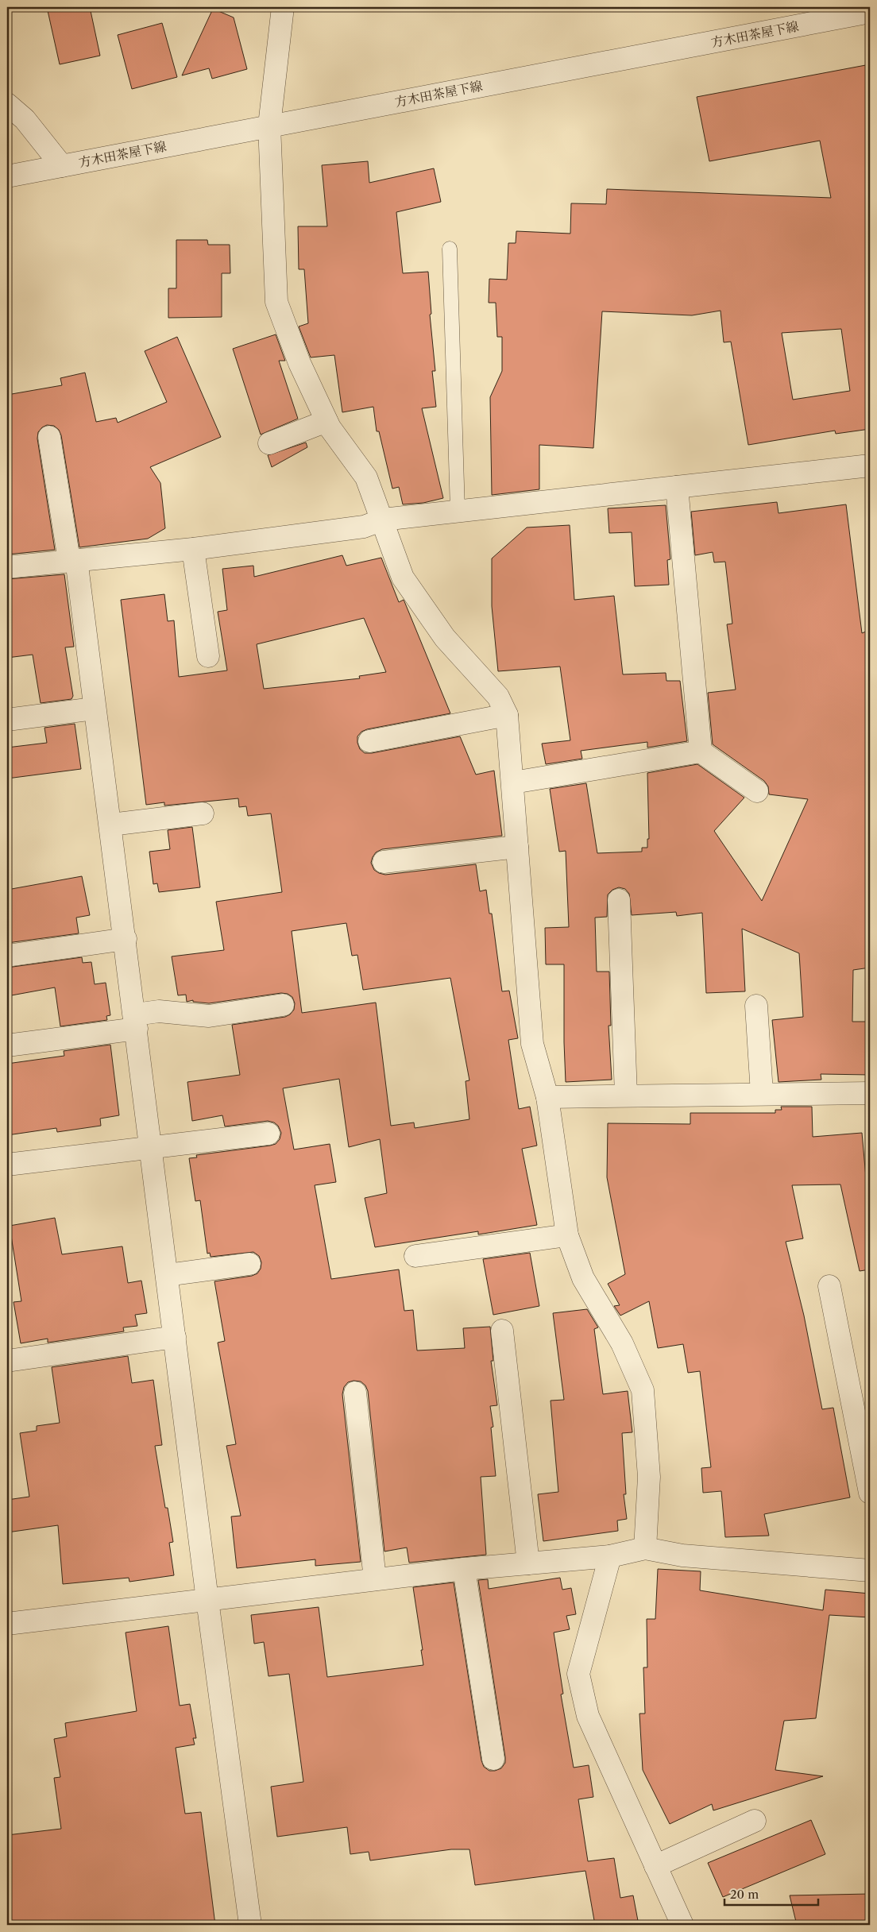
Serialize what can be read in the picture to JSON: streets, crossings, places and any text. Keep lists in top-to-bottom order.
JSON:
{
  "streets": {
    "street": ["方木田茶屋下線"]
  },
  "scale_bar": "20 m"
}
